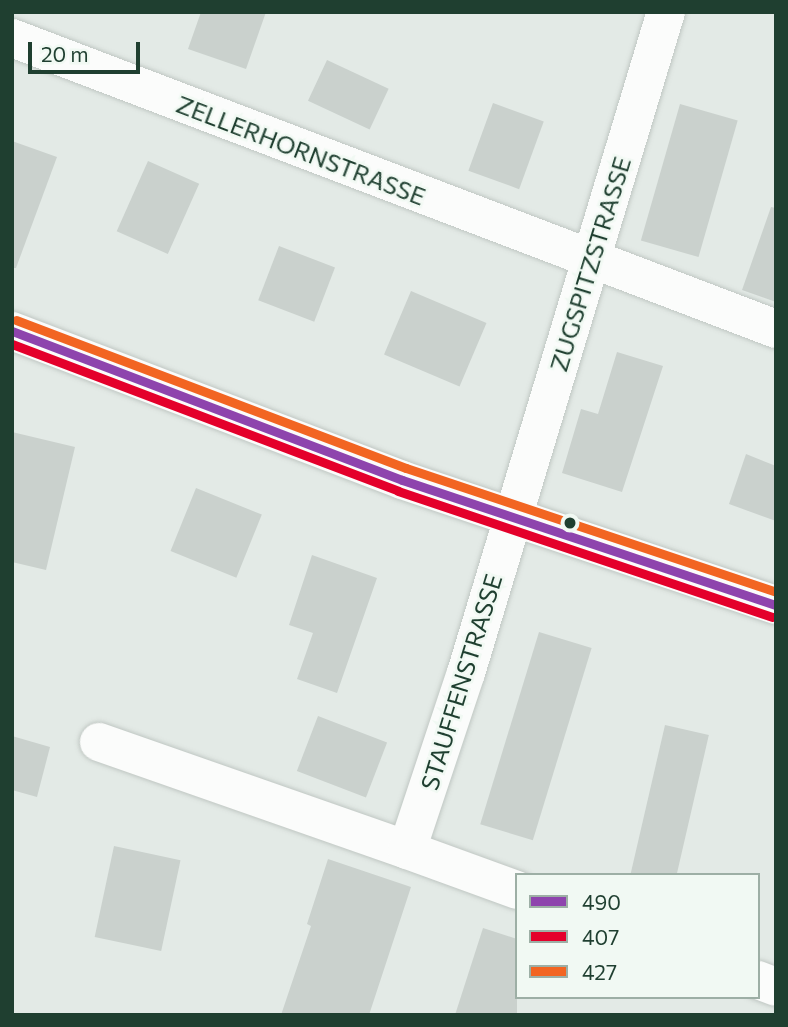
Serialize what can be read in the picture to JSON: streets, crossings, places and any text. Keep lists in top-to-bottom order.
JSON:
{
  "streets": {
    "street": ["ZELLERHORNSTRASSE", "ZUGSPITZSTRASSE", "STAUFFENSTRASSE"]
  },
  "crossings": [
    ["ZELLERHORNSTRASSE", "ZUGSPITZSTRASSE"],
    ["ZUGSPITZSTRASSE", "STAUFFENSTRASSE"]
  ],
  "lines": ["transit line 427", "transit line 490", "transit line 407"],
  "legend": ["490", "407", "427"],
  "scale_bar": "20 m"
}
